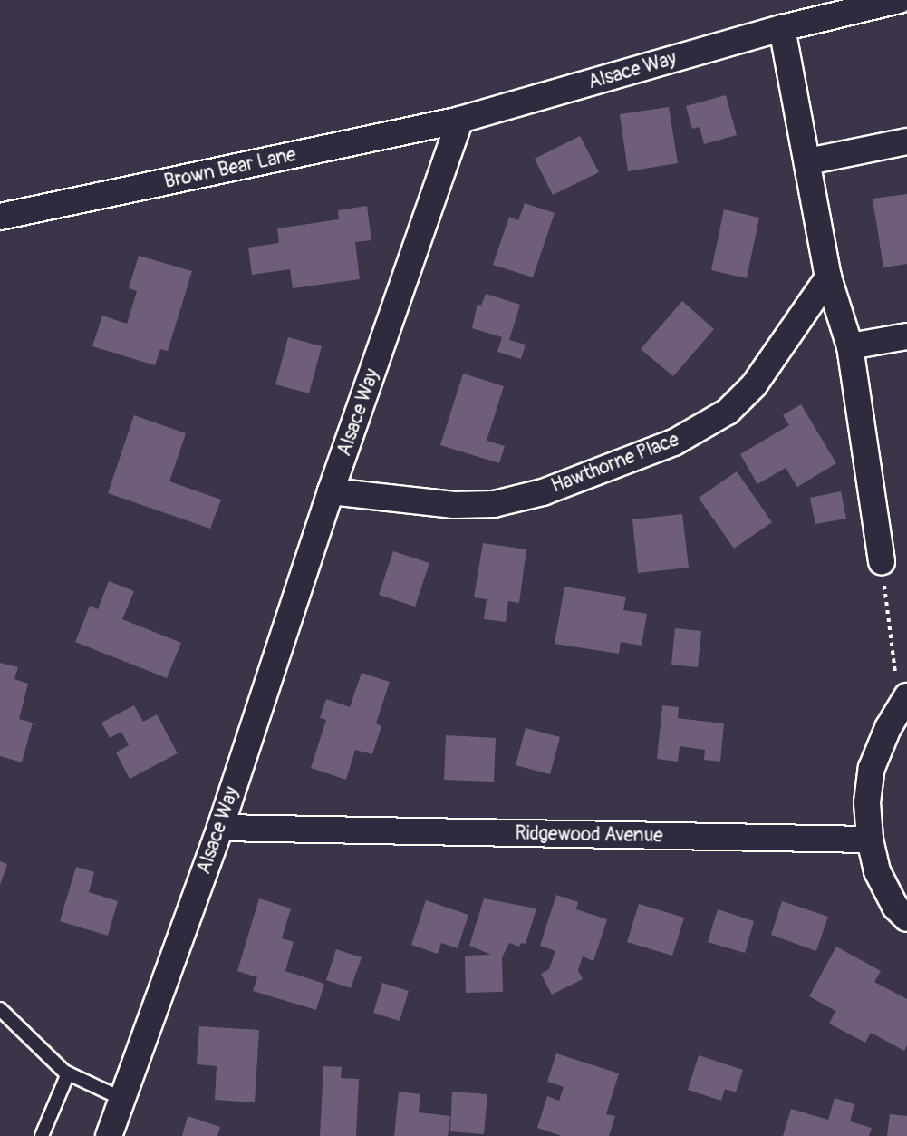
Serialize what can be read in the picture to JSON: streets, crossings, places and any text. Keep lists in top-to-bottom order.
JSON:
{
  "streets": {
    "street": [
      "Alsace Way",
      "Brown Bear Lane",
      "Hawthorne Place",
      "Ridgewood Avenue"
    ]
  },
  "crossings": [
    ["Alsace Way", "Brown Bear Lane"],
    ["Alsace Way", "Hawthorne Place"],
    ["Alsace Way", "Ridgewood Avenue"]
  ]
}
